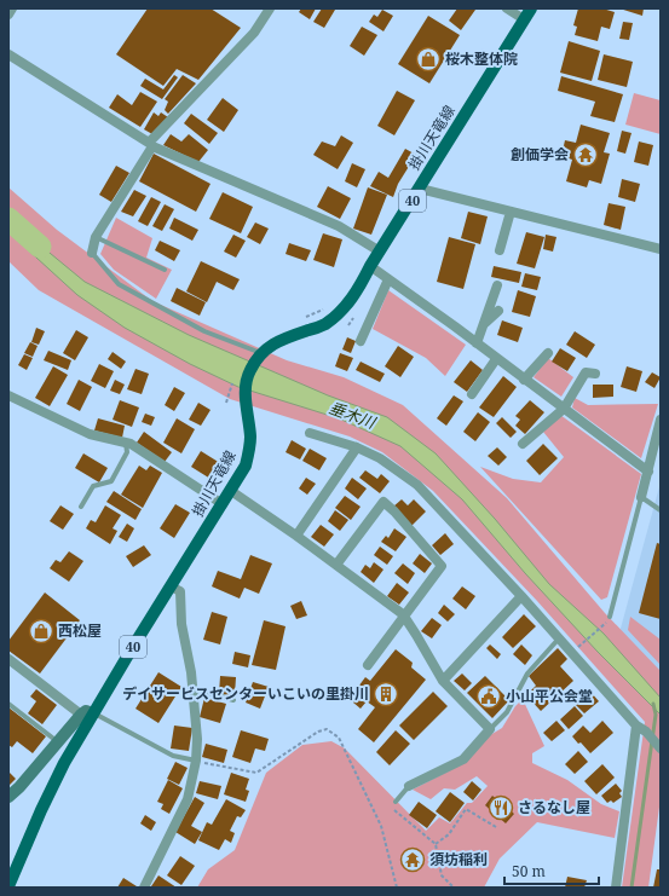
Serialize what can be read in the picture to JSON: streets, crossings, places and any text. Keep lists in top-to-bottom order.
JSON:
{
  "streets": {
    "main road": ["掛川天竜線", "40"]
  },
  "water": ["垂木川"],
  "places": {
    "shop": ["桜木整体院", "西松屋"],
    "temple": ["創価学会", "須坊稲利"],
    "building": ["デイサービスセンターいこいの里掛川"],
    "public building": ["小山平公会堂"],
    "restaurant": ["さるなし屋"]
  },
  "scale_bar": "50 m"
}
